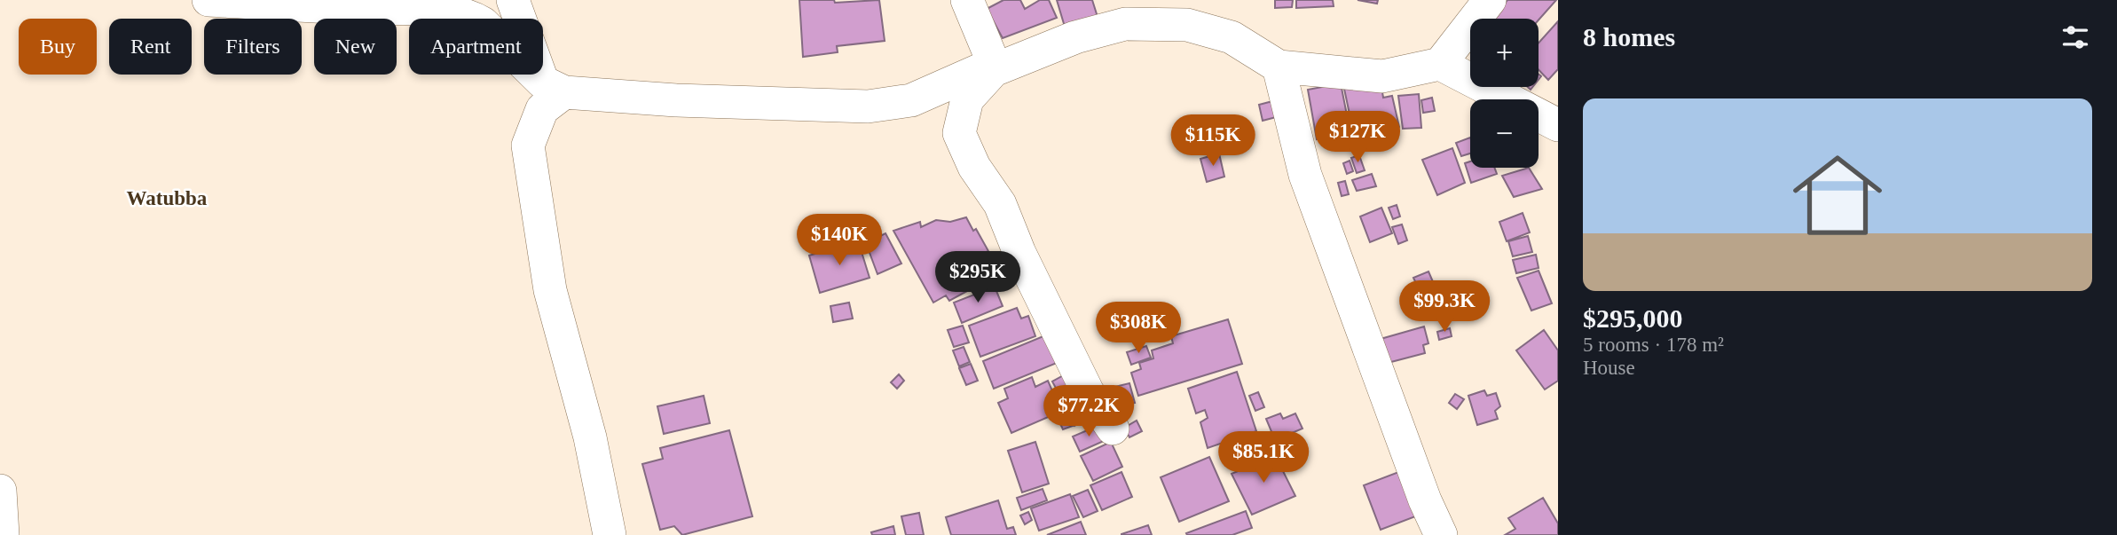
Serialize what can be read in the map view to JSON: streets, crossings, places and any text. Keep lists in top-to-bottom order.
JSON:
{
  "districts": ["Watubba"],
  "page": {
    "heading": "8 homes",
    "map_buttons": ["+", "−"],
    "chip": [
      "Buy",
      "Rent",
      "Filters",
      "New",
      "Apartment"
    ],
    "list": [
      {
        "name": "$295,000",
        "note": "5 rooms · 178 m² · House"
      }
    ],
    "price": [
      "$127K",
      "$115K",
      "$140K",
      "$295K",
      "$99.3K",
      "$308K",
      "$77.2K",
      "$85.1K"
    ]
  }
}
